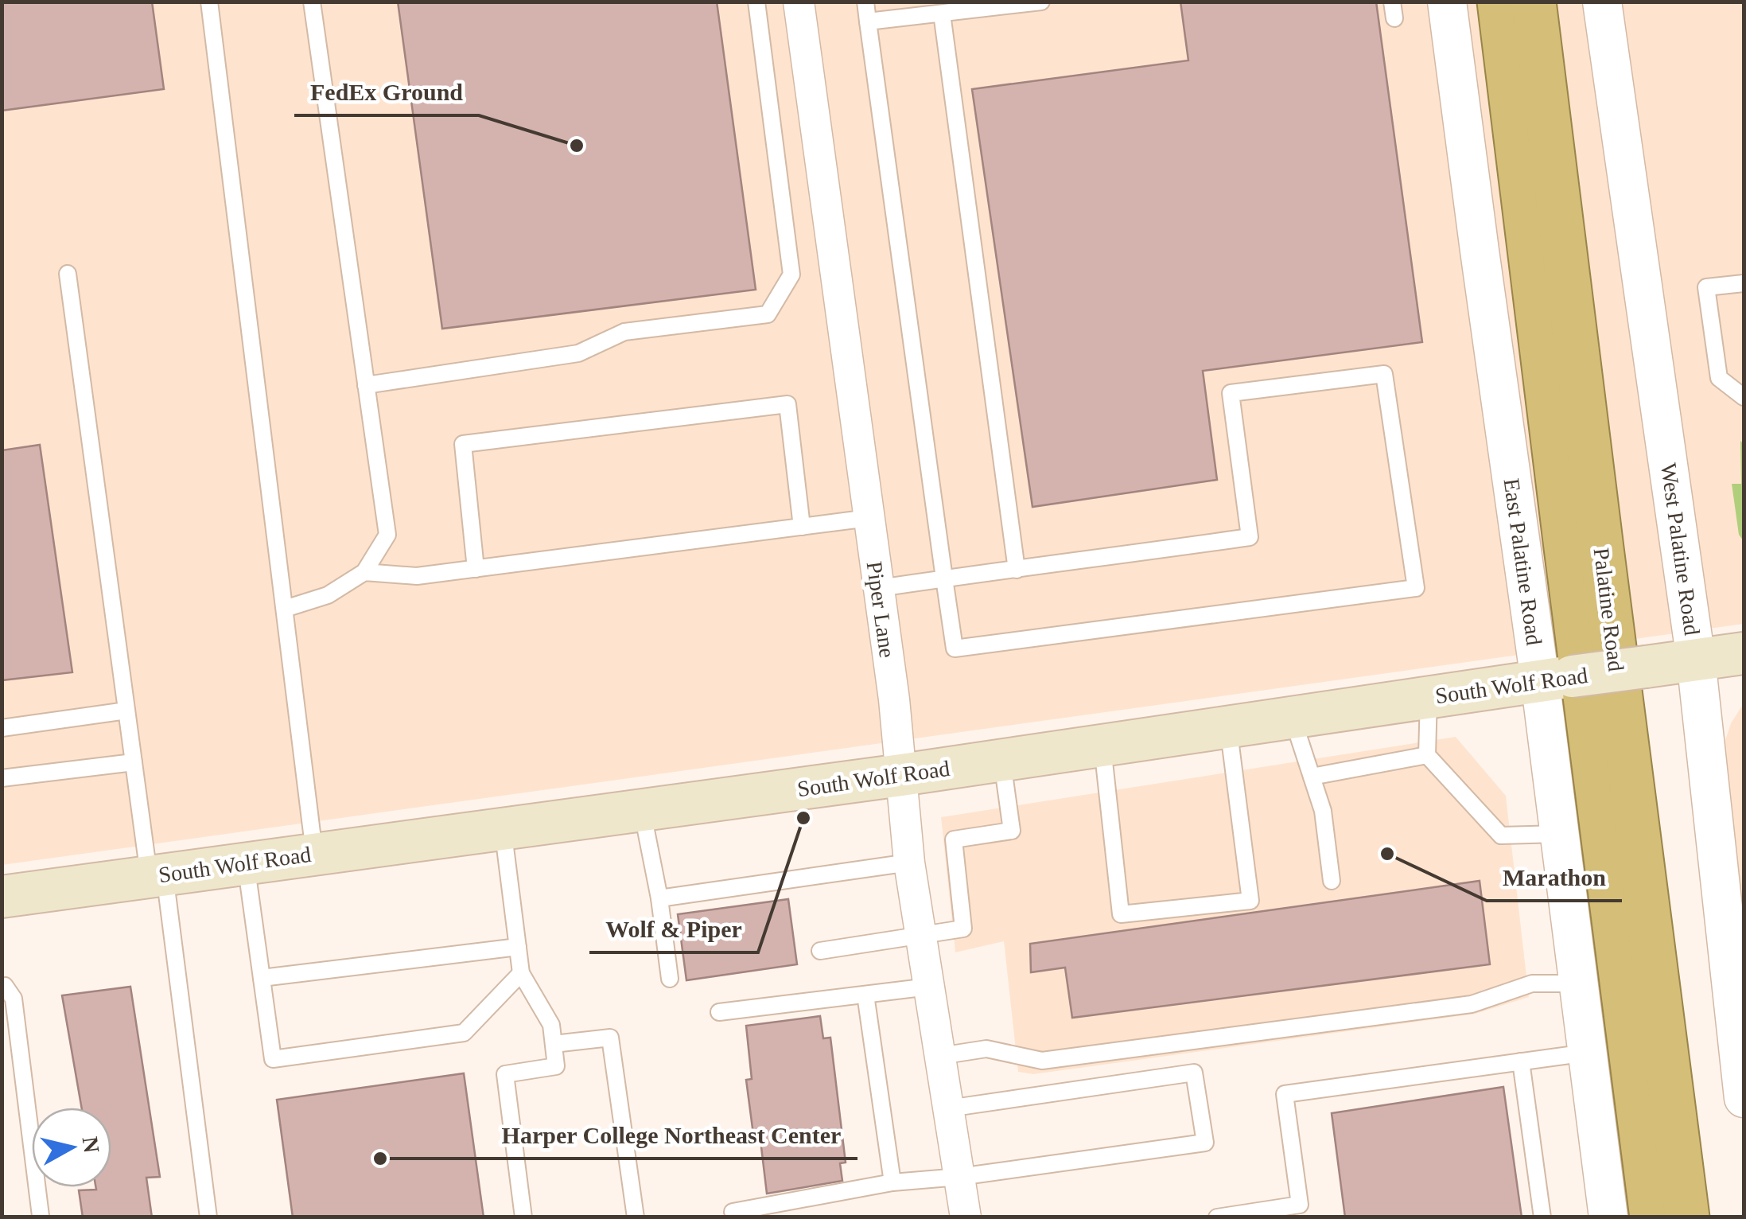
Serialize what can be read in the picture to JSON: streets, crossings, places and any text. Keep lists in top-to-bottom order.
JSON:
{
  "streets": {
    "highway": ["Palatine Road"],
    "main road": ["South Wolf Road"],
    "street": ["West Palatine Road", "East Palatine Road", "Piper Lane"]
  },
  "crossings": [
    ["West Palatine Road", "South Wolf Road"],
    ["East Palatine Road", "South Wolf Road"],
    ["Piper Lane", "South Wolf Road"]
  ],
  "places": [
    "FedEx Ground",
    "Wolf & Piper",
    "Marathon",
    "Harper College Northeast Center"
  ],
  "north": "right"
}
